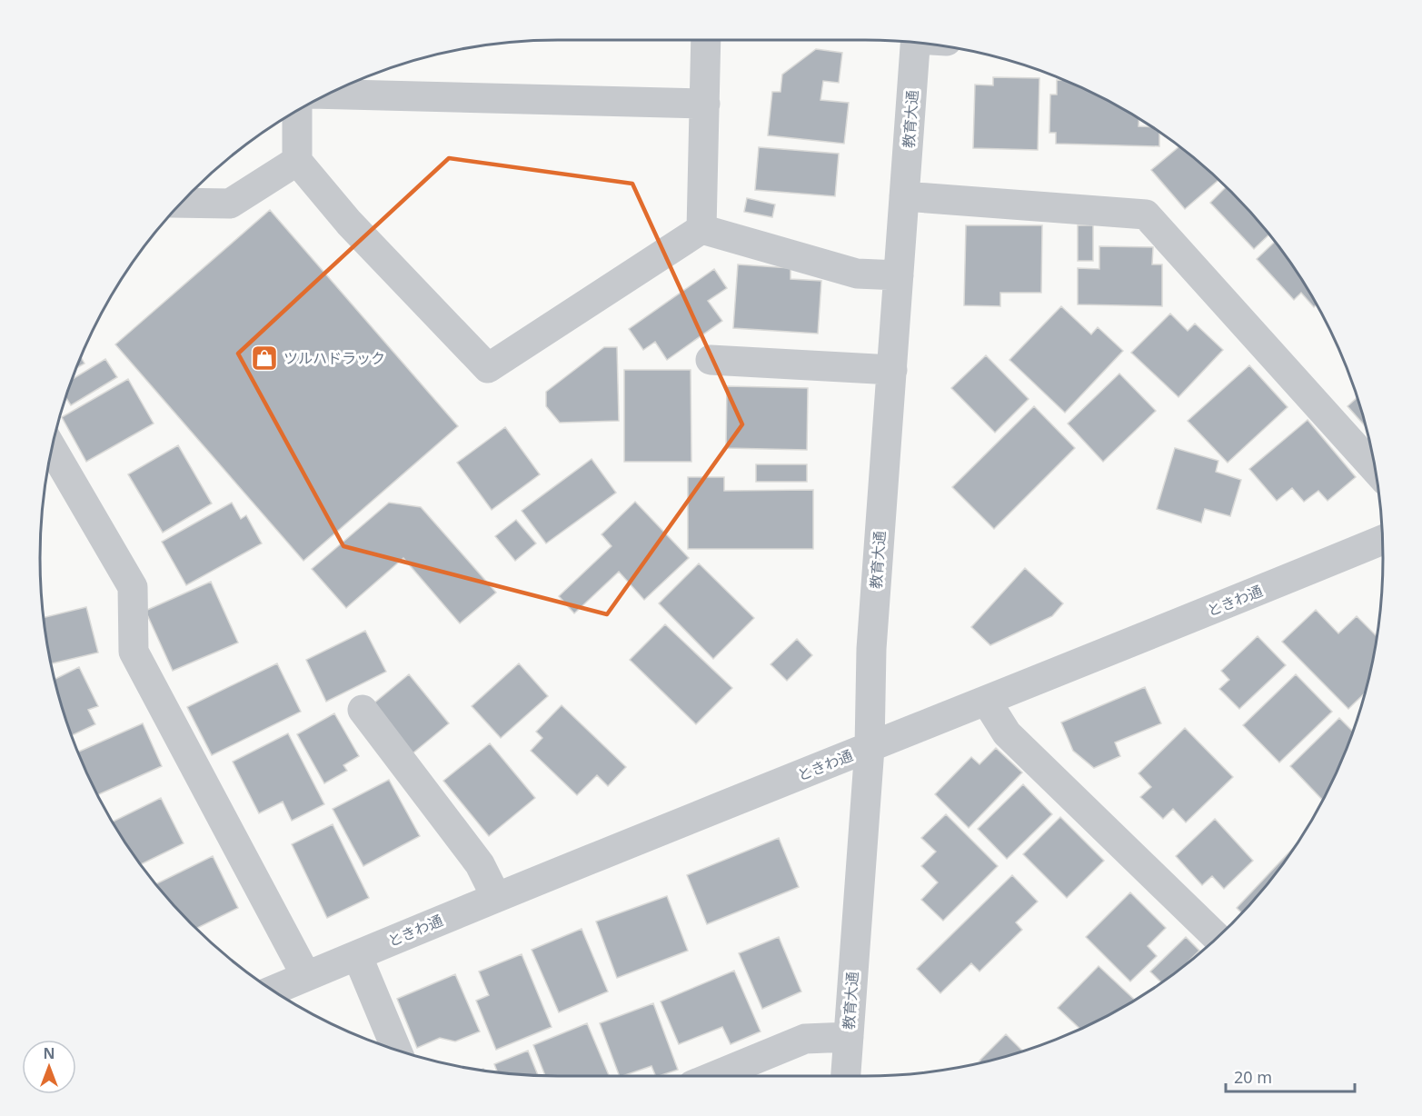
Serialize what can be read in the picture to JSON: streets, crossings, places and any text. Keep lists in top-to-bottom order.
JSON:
{
  "streets": {
    "street": ["教育大通", "ときわ通"]
  },
  "crossings": [
    ["教育大通", "ときわ通"]
  ],
  "places": {
    "shop": ["ツルハドラック"]
  },
  "scale_bar": "20 m",
  "north": "top"
}
